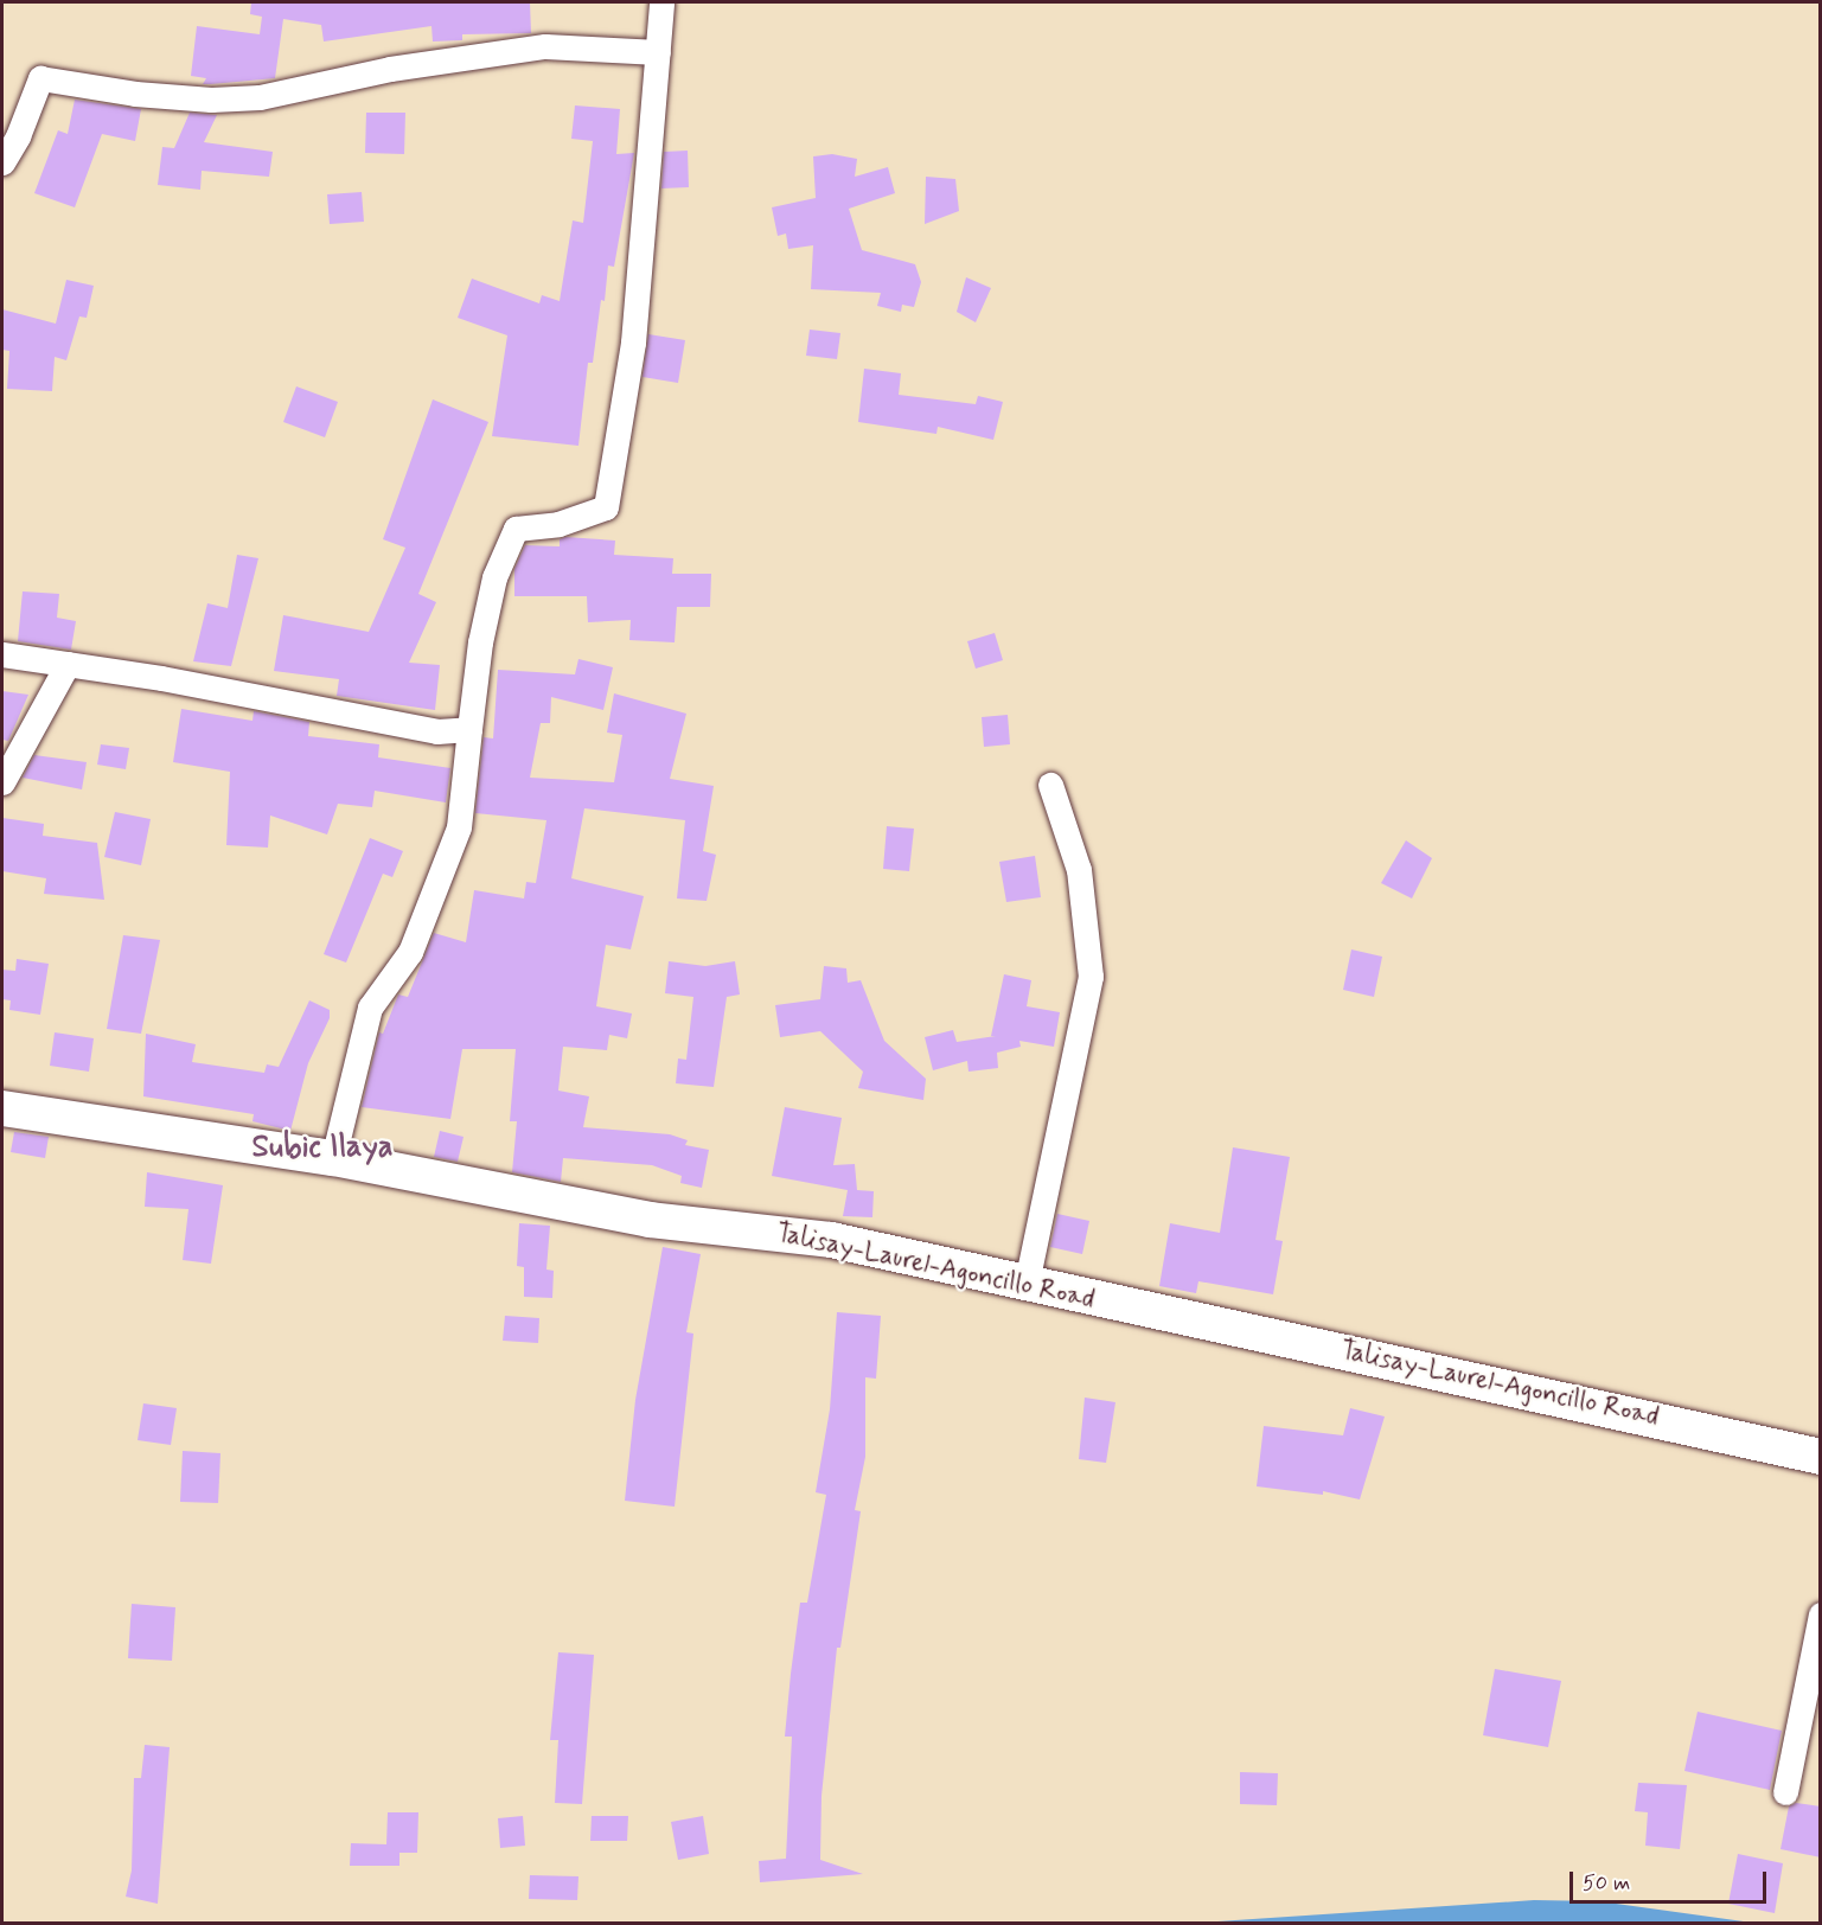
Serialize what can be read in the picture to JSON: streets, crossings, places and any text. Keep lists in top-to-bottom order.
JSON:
{
  "streets": {
    "main road": ["Talisay-Laurel-Agoncillo Road"]
  },
  "districts": ["Subic Ilaya"],
  "scale_bar": "50 m"
}
